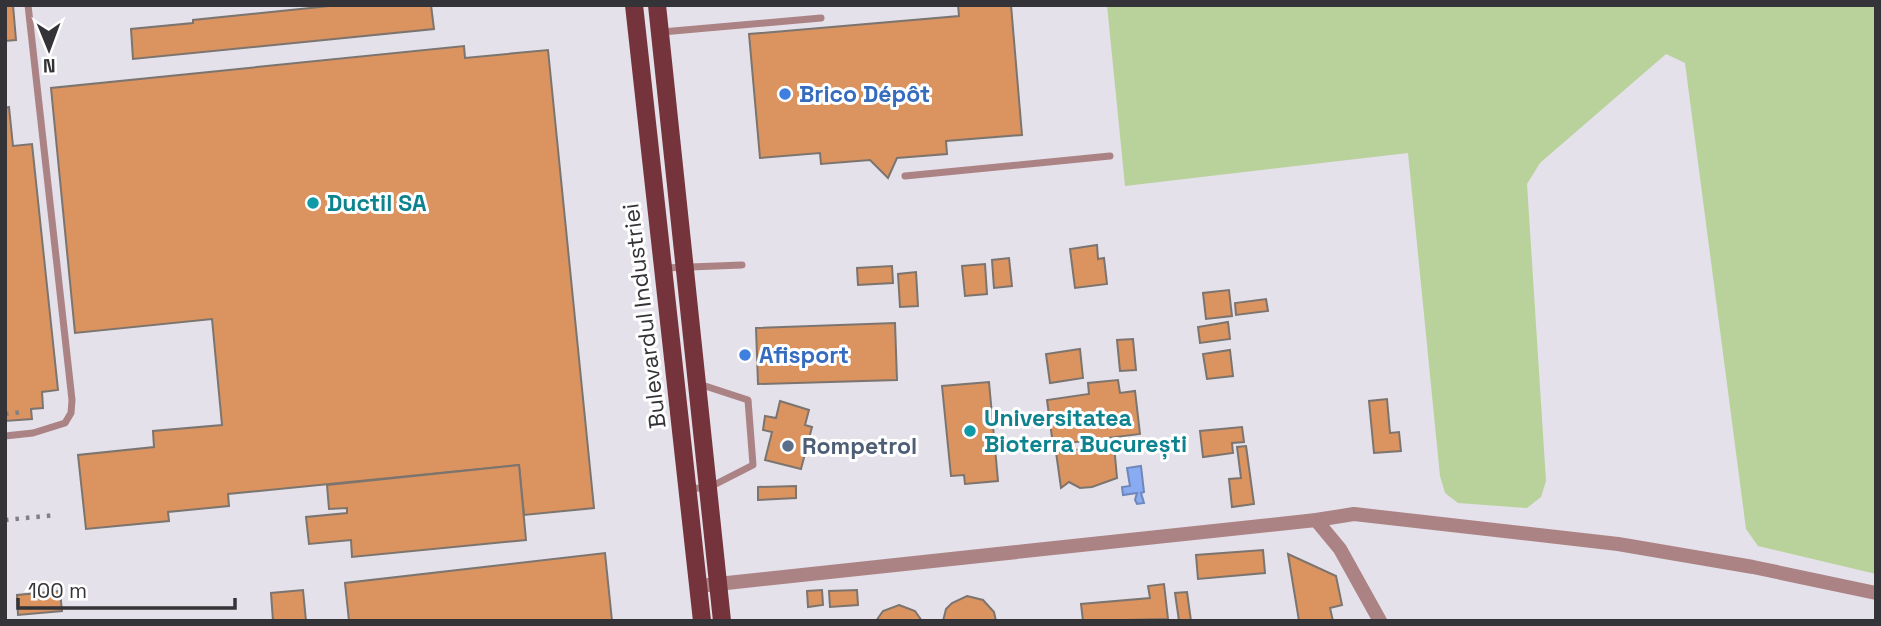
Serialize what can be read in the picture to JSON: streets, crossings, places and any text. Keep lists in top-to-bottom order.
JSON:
{
  "streets": {
    "main road": ["Bulevardul Industriei"]
  },
  "places": [
    "Brico Dépôt",
    "Ductil SA",
    "Afisport",
    "Universitatea Bioterra București",
    "Rompetrol"
  ],
  "scale_bar": "100 m",
  "north": "bottom"
}
